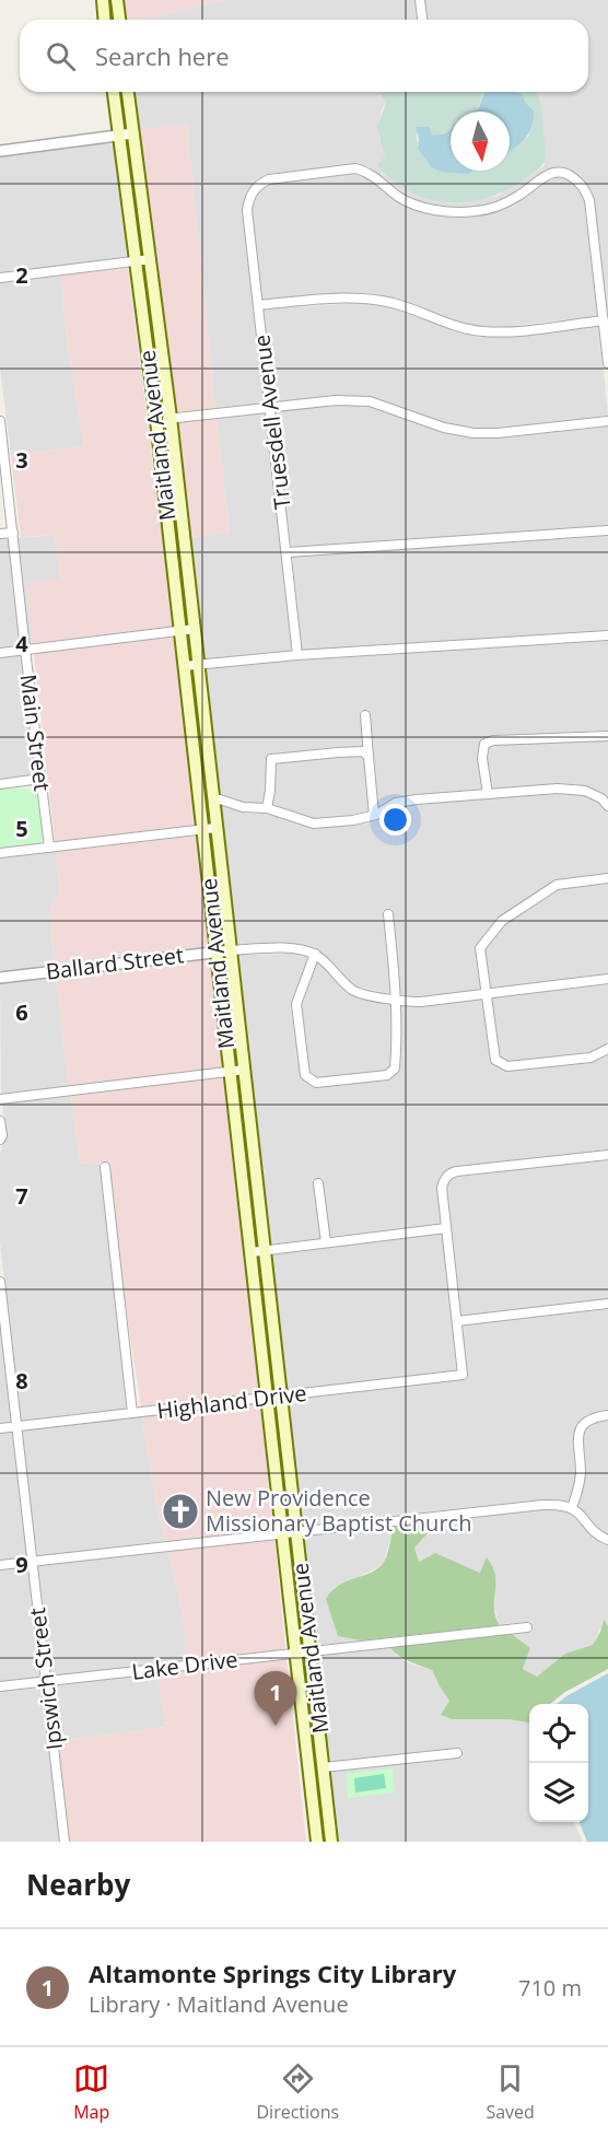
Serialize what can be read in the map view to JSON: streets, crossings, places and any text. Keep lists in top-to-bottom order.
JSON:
{
  "streets": {
    "main road": ["Maitland Avenue"],
    "street": [
      "Truesdell Avenue",
      "Main Street",
      "Ballard Street",
      "Highland Drive",
      "Lake Drive",
      "Ipswich Street"
    ]
  },
  "crossings": [
    ["Maitland Avenue", "Ballard Street"],
    ["Maitland Avenue", "Highland Drive"],
    ["Maitland Avenue", "Lake Drive"],
    ["Highland Drive", "Ipswich Street"],
    ["Lake Drive", "Ipswich Street"]
  ],
  "places": {
    "church": ["New Providence Missionary Baptist Church"]
  },
  "north": "bottom",
  "page": {
    "search": "Search here",
    "pins": "1",
    "heading": "Nearby",
    "list": [
      {
        "mark": "1",
        "name": "Altamonte Springs City Library",
        "note": "Library · Maitland Avenue",
        "value": "710 m"
      }
    ],
    "nav": ["Map", "Directions", "Saved"]
  },
  "grid": {
    "rows": [
      "2",
      "3",
      "4",
      "5",
      "6",
      "7",
      "8",
      "9"
    ]
  }
}
